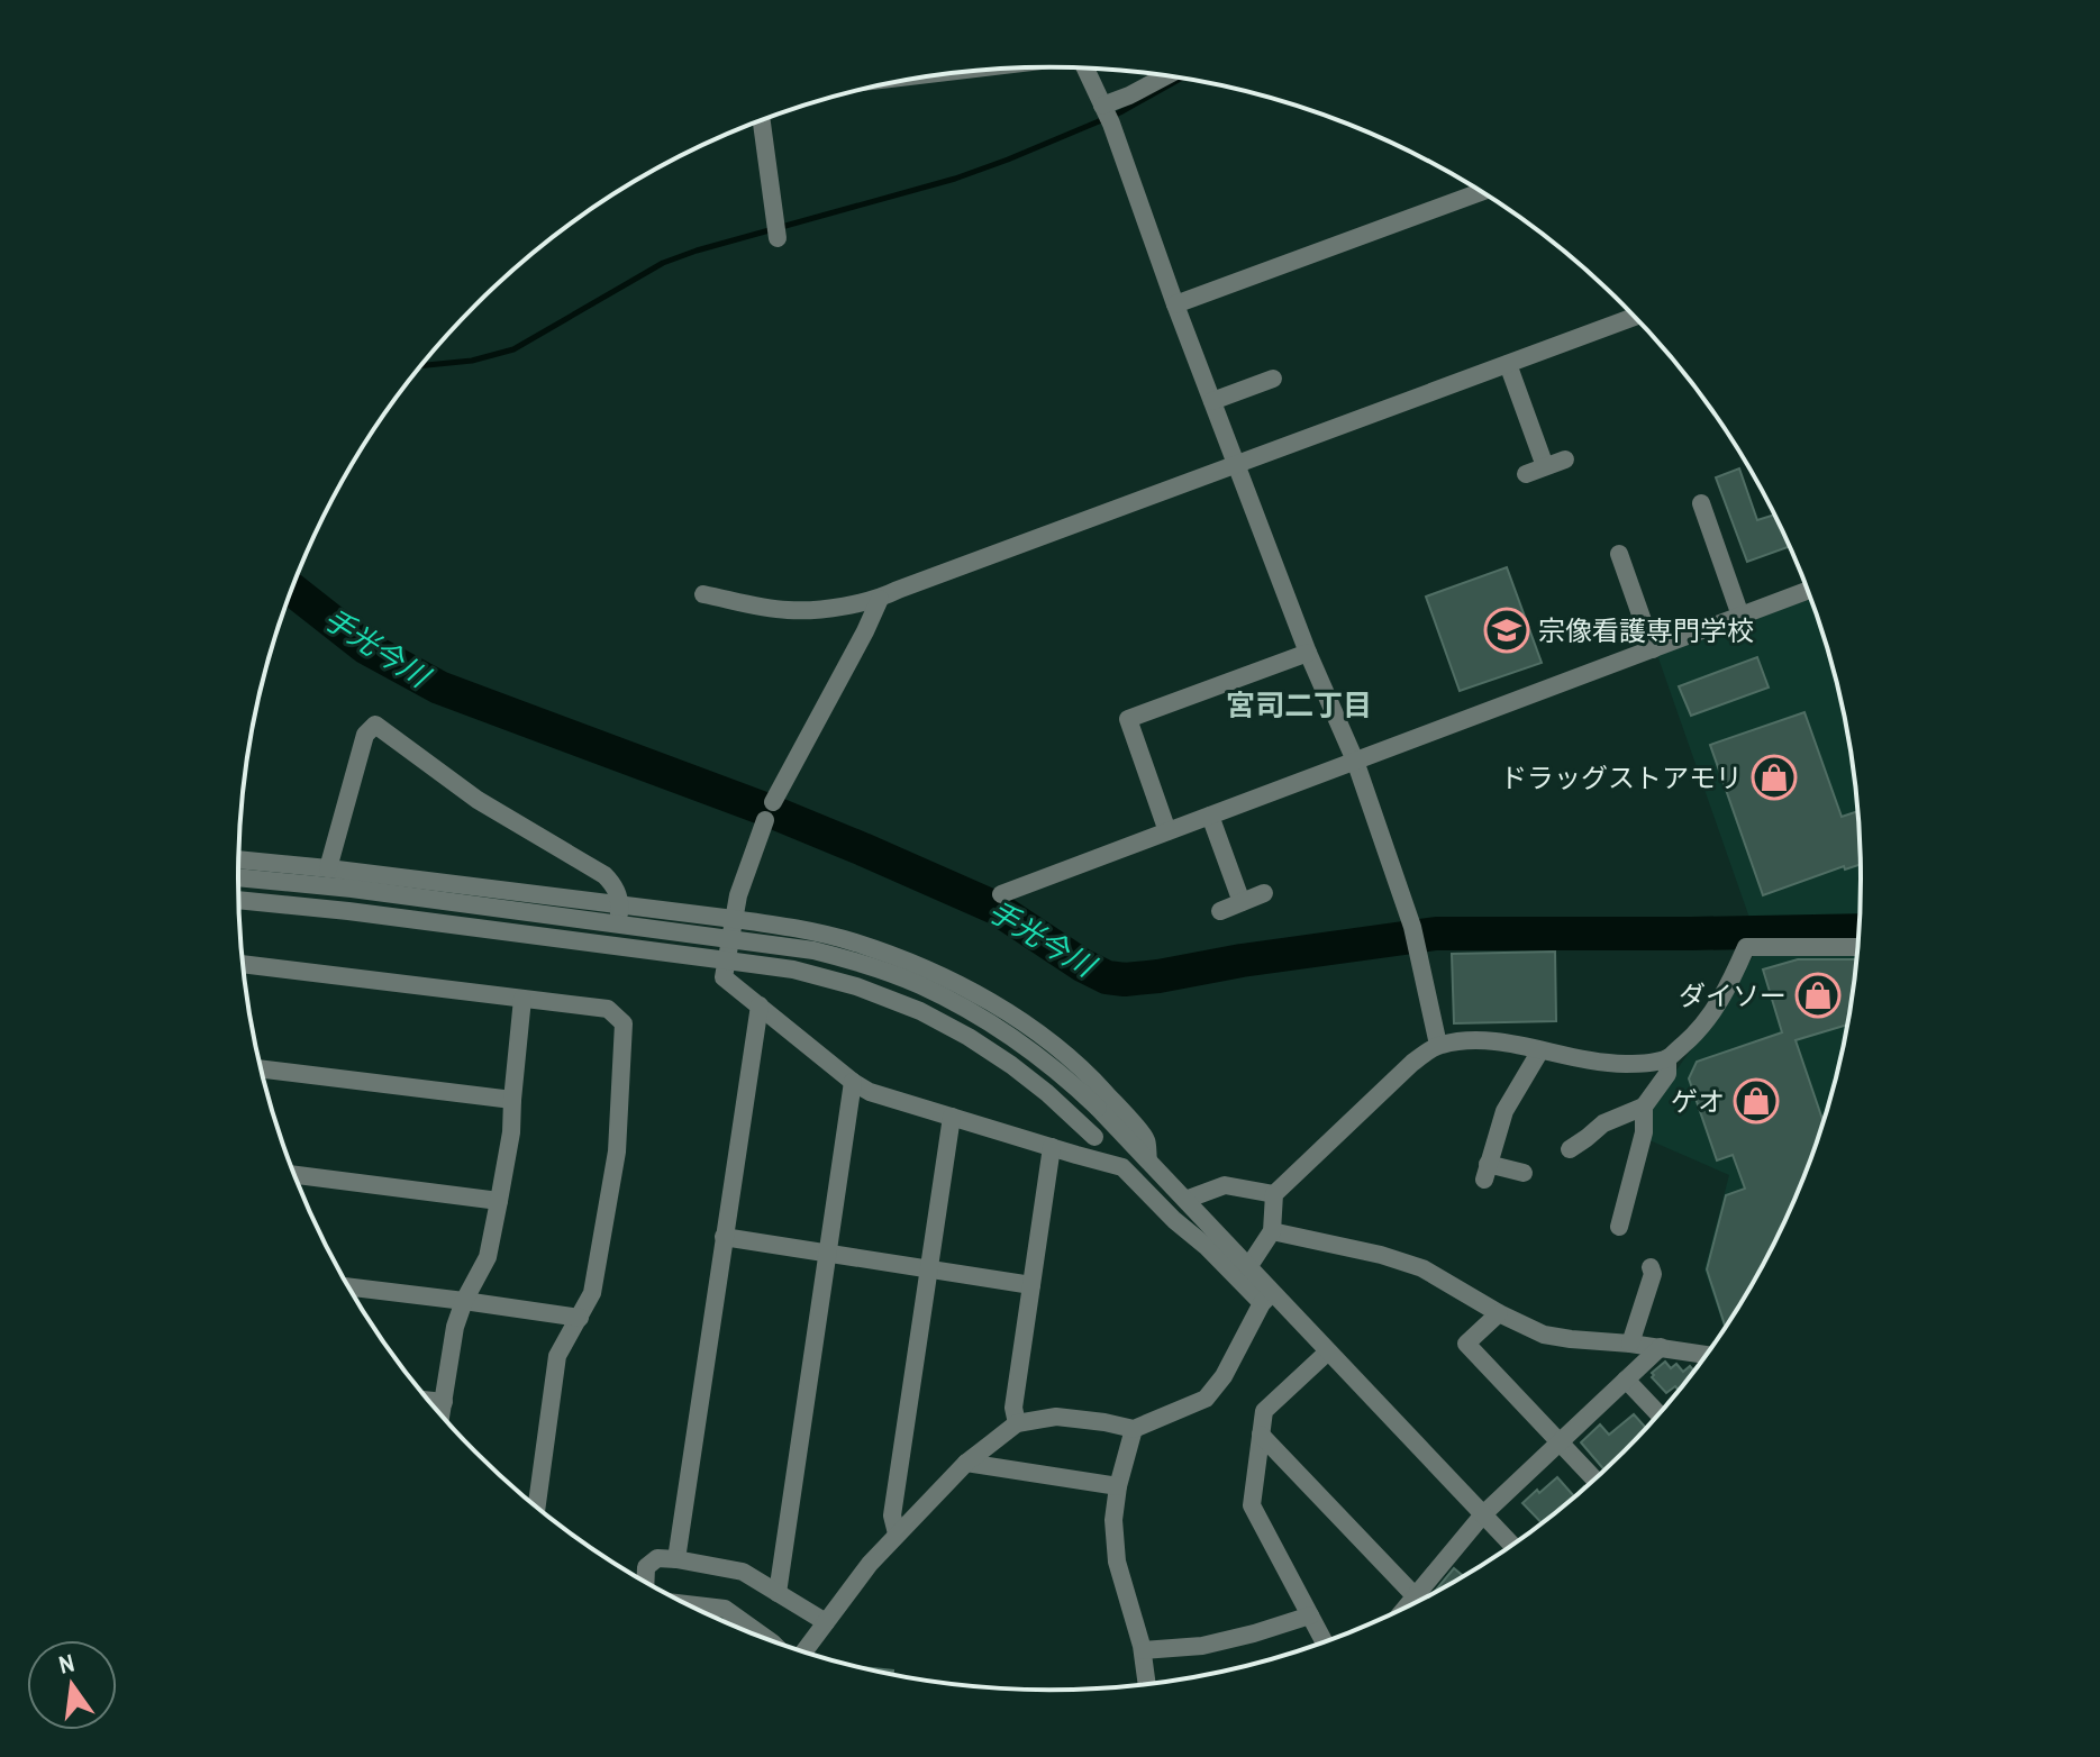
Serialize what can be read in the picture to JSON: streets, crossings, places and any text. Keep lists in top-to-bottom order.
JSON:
{
  "districts": ["宮司二丁目"],
  "water": ["手光今川"],
  "places": {
    "school or university": ["宗像看護専門学校"],
    "shop": ["ドラッグストアモリ", "ダイソー", "ゲオ"]
  },
  "north": "top"
}
